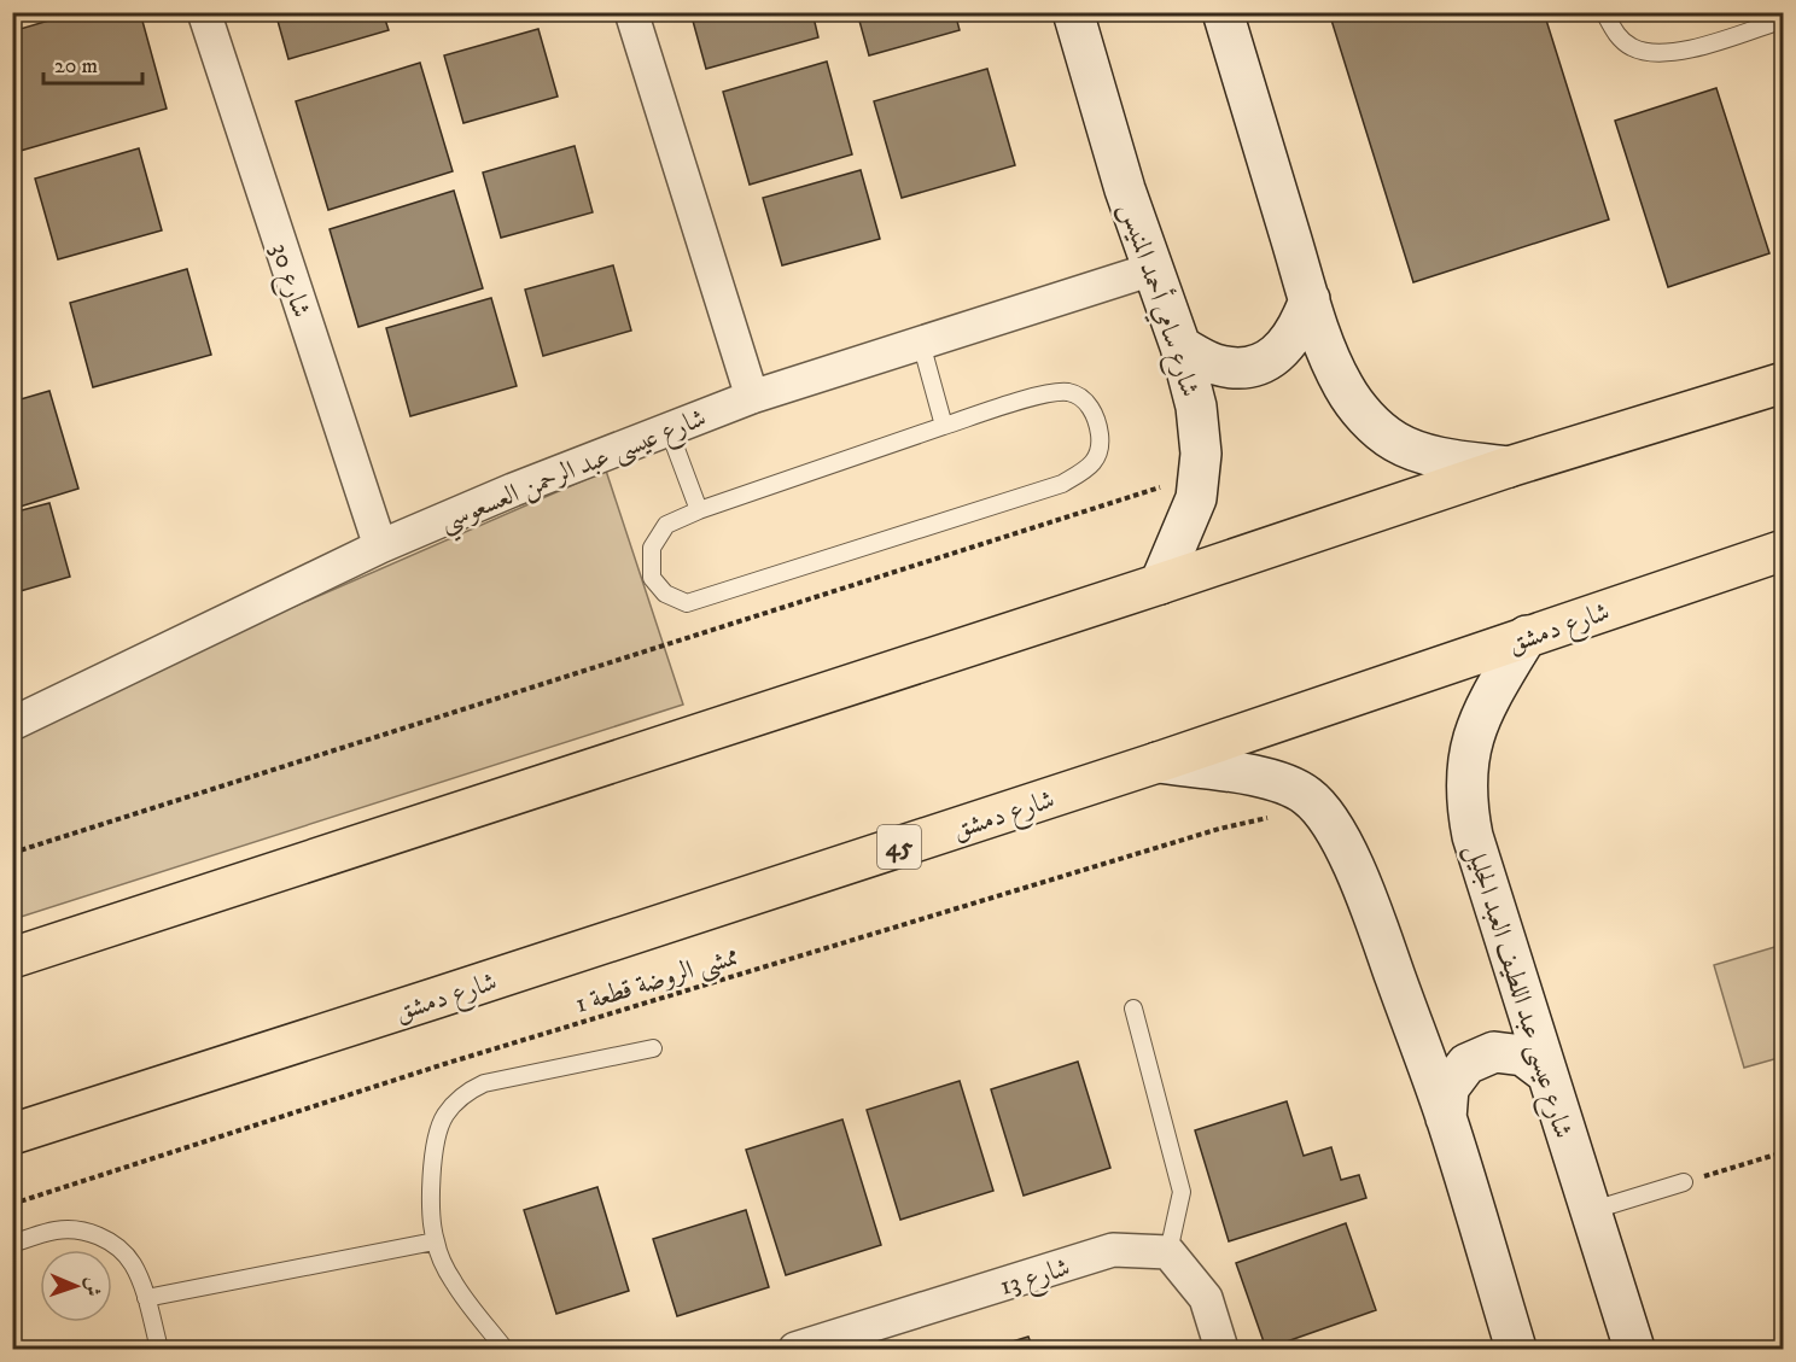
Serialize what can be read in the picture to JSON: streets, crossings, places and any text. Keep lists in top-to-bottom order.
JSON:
{
  "streets": {
    "main road": [
      "شارع سامي أحمد المنيس",
      "شارع دمشق",
      "45",
      "شارع عيسى عبد اللطيف العبد الجليل"
    ],
    "street": ["شارع 30", "شارع عيسى عبد الرحمن العسعوسي", "شارع 13"],
    "path": ["ممشى الروضة قطعة 1"]
  },
  "crossings": [
    ["شارع 30", "شارع عيسى عبد الرحمن العسعوسي"],
    ["شارع سامي أحمد المنيس", "شارع عيسى عبد الرحمن العسعوسي"],
    ["شارع دمشق", "شارع عيسى عبد اللطيف العبد الجليل"]
  ],
  "scale_bar": "20 m",
  "north": "right"
}
